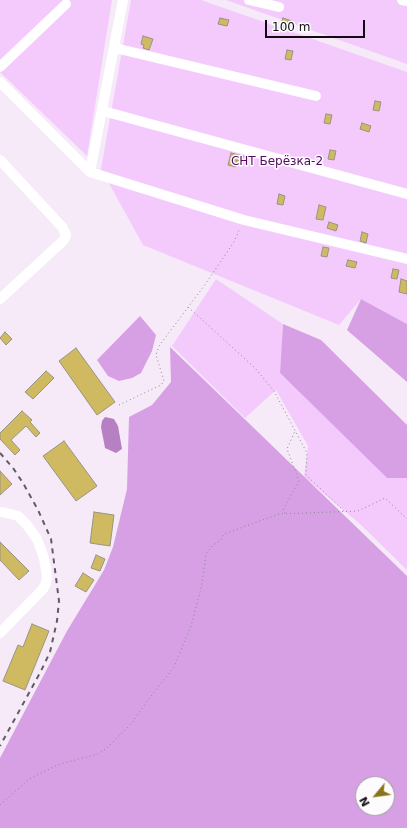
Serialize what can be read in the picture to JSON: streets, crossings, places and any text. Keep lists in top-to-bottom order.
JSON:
{
  "parks": ["СНТ Берёзка-2"],
  "scale_bar": "100 m",
  "north": "bottom left"
}
